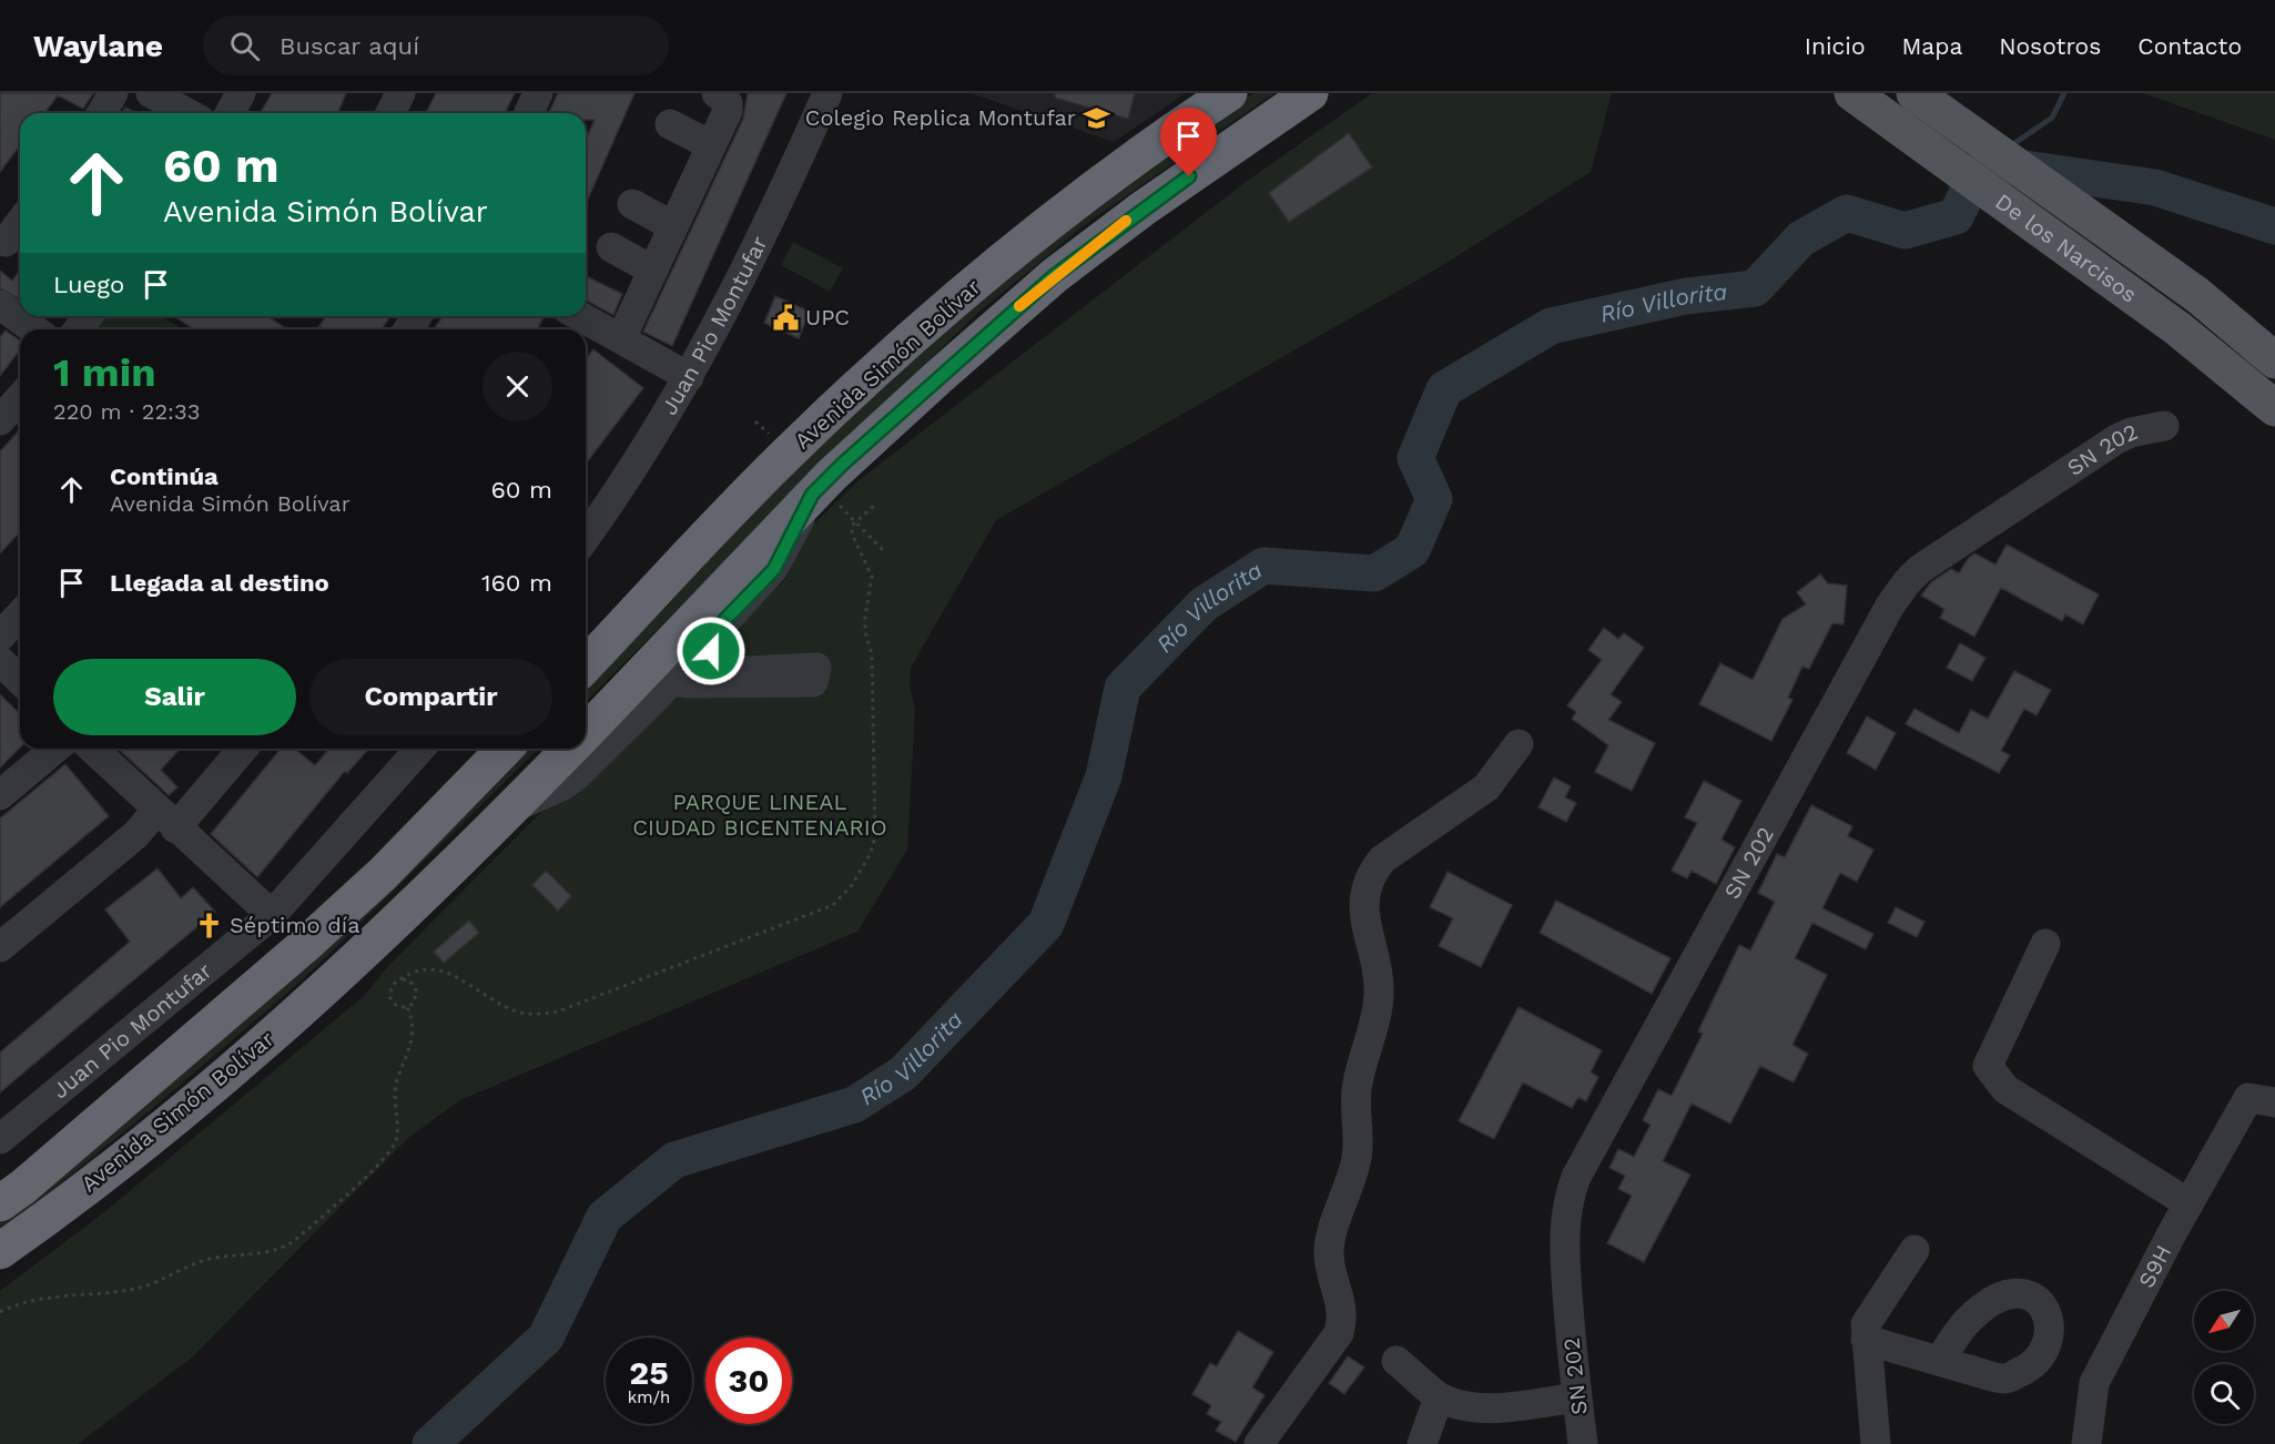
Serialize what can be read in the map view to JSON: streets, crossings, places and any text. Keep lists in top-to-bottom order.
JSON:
{
  "streets": {
    "highway": ["Avenida Simón Bolívar"],
    "main road": ["De los Narcisos"],
    "street": ["Juan Pio Montufar", "SN 202", "S9H"]
  },
  "water": ["Río Villorita"],
  "parks": ["PARQUE LINEAL CIUDAD BICENTENARIO"],
  "places": {
    "school or university": ["Colegio Replica Montufar"],
    "public building": ["UPC"],
    "church": ["Séptimo día"]
  },
  "north": "bottom left",
  "page": {
    "header": "Waylane",
    "search": "Buscar aquí",
    "nav": [
      "Inicio",
      "Mapa",
      "Nosotros",
      "Contacto"
    ],
    "turn": ["60 m", "Avenida Simón Bolívar"],
    "then": "Luego",
    "heading": ["1 min", "220 m · 22:33"],
    "list": [
      {
        "name": "Continúa",
        "note": "Avenida Simón Bolívar",
        "value": "60 m"
      },
      {
        "name": "Llegada al destino",
        "value": "160 m"
      }
    ],
    "buttons": ["Salir", "Compartir"],
    "speed": "25 km/h",
    "limit": "30"
  }
}
